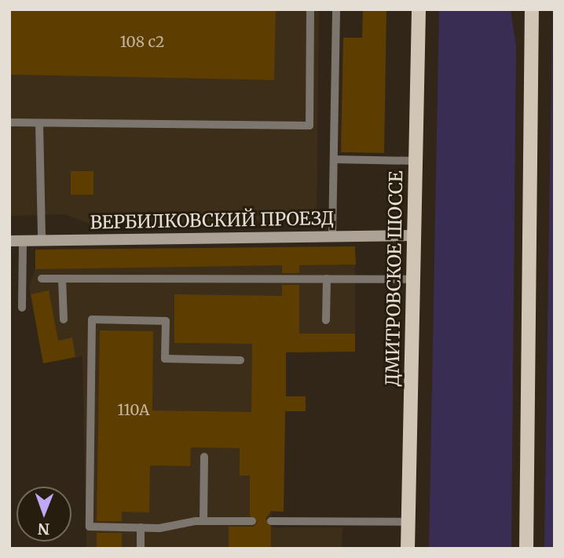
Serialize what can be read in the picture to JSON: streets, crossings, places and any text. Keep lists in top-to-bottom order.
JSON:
{
  "streets": {
    "main road": ["ДМИТРОВСКОЕ ШОССЕ"],
    "street": ["ВЕРБИЛКОВСКИЙ ПРОЕЗД"]
  },
  "crossings": [
    ["ВЕРБИЛКОВСКИЙ ПРОЕЗД", "ДМИТРОВСКОЕ ШОССЕ"]
  ],
  "house_numbers": ["108 с2", "110А"],
  "north": "bottom"
}
